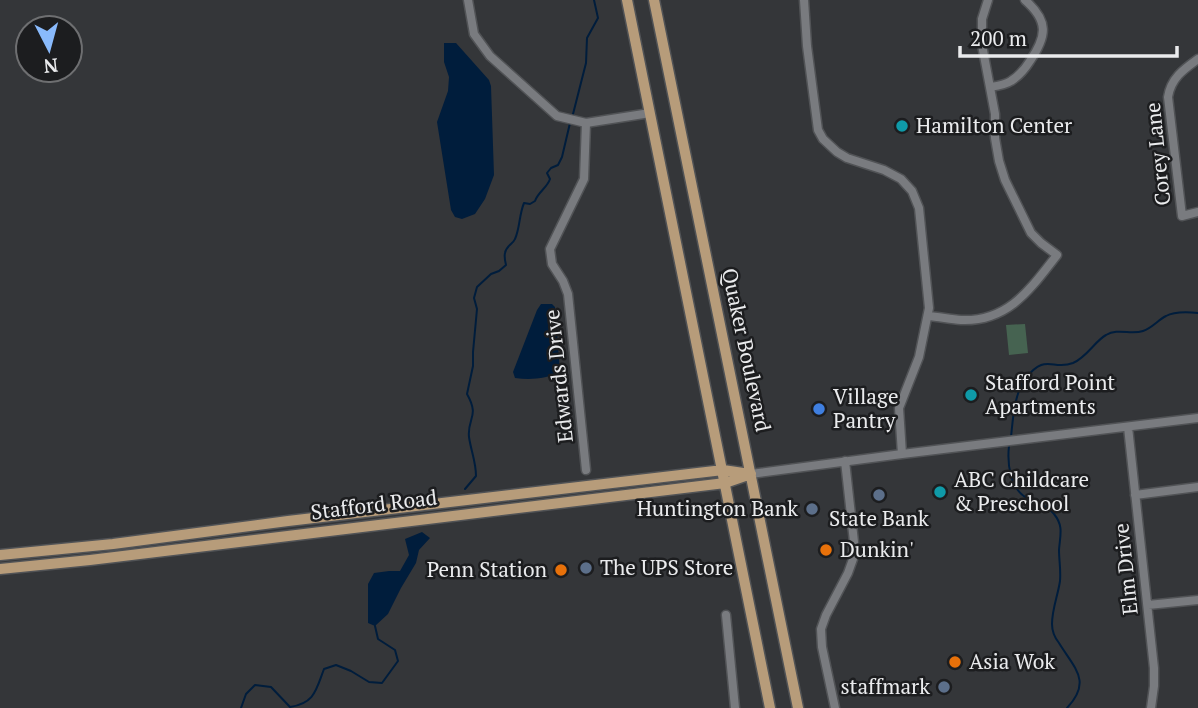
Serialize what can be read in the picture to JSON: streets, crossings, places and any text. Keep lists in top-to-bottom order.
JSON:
{
  "streets": {
    "main road": ["Quaker Boulevard", "Stafford Road"],
    "street": ["Corey Lane", "Edwards Drive", "Elm Drive"]
  },
  "crossings": [
    ["Quaker Boulevard", "Stafford Road"],
    ["Stafford Road", "Elm Drive"]
  ],
  "places": [
    "Hamilton Center",
    "Stafford Point Apartments",
    "Village Pantry",
    "ABC Childcare & Preschool",
    "State Bank",
    "Huntington Bank",
    "Dunkin'",
    "The UPS Store",
    "Penn Station",
    "Asia Wok",
    "staffmark"
  ],
  "scale_bar": "200 m",
  "north": "bottom"
}
